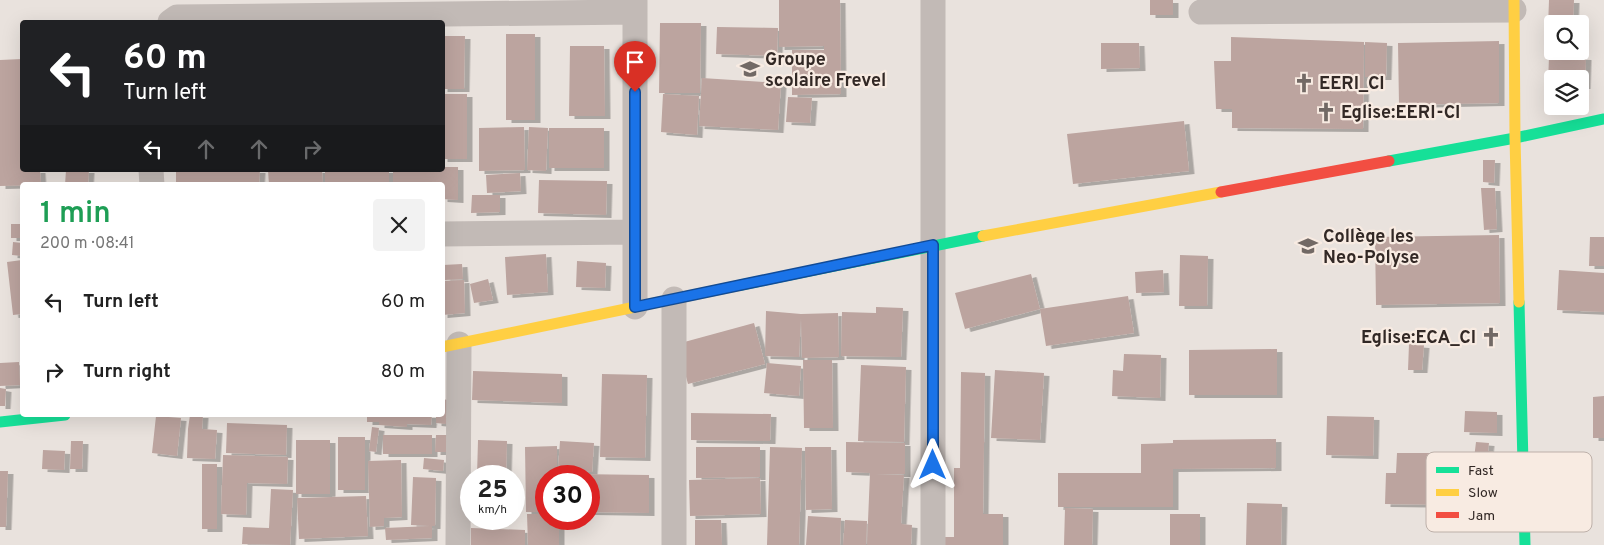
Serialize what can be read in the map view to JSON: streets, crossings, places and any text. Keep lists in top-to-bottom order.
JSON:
{
  "places": {
    "school or university": ["Groupe scolaire Frevel", "Collège les Neo-Polyse"],
    "church": ["EERI_CI", "Eglise:EERI-CI", "Eglise:ECA_CI"]
  },
  "legend": ["Fast", "Slow", "Jam"],
  "page": {
    "turn": ["60 m", "Turn left"],
    "heading": ["1 min", "200 m · 08:41"],
    "list": [
      {
        "name": "Turn left",
        "value": "60 m"
      },
      {
        "name": "Turn right",
        "value": "80 m"
      }
    ],
    "speed": "25 km/h",
    "limit": "30"
  }
}
